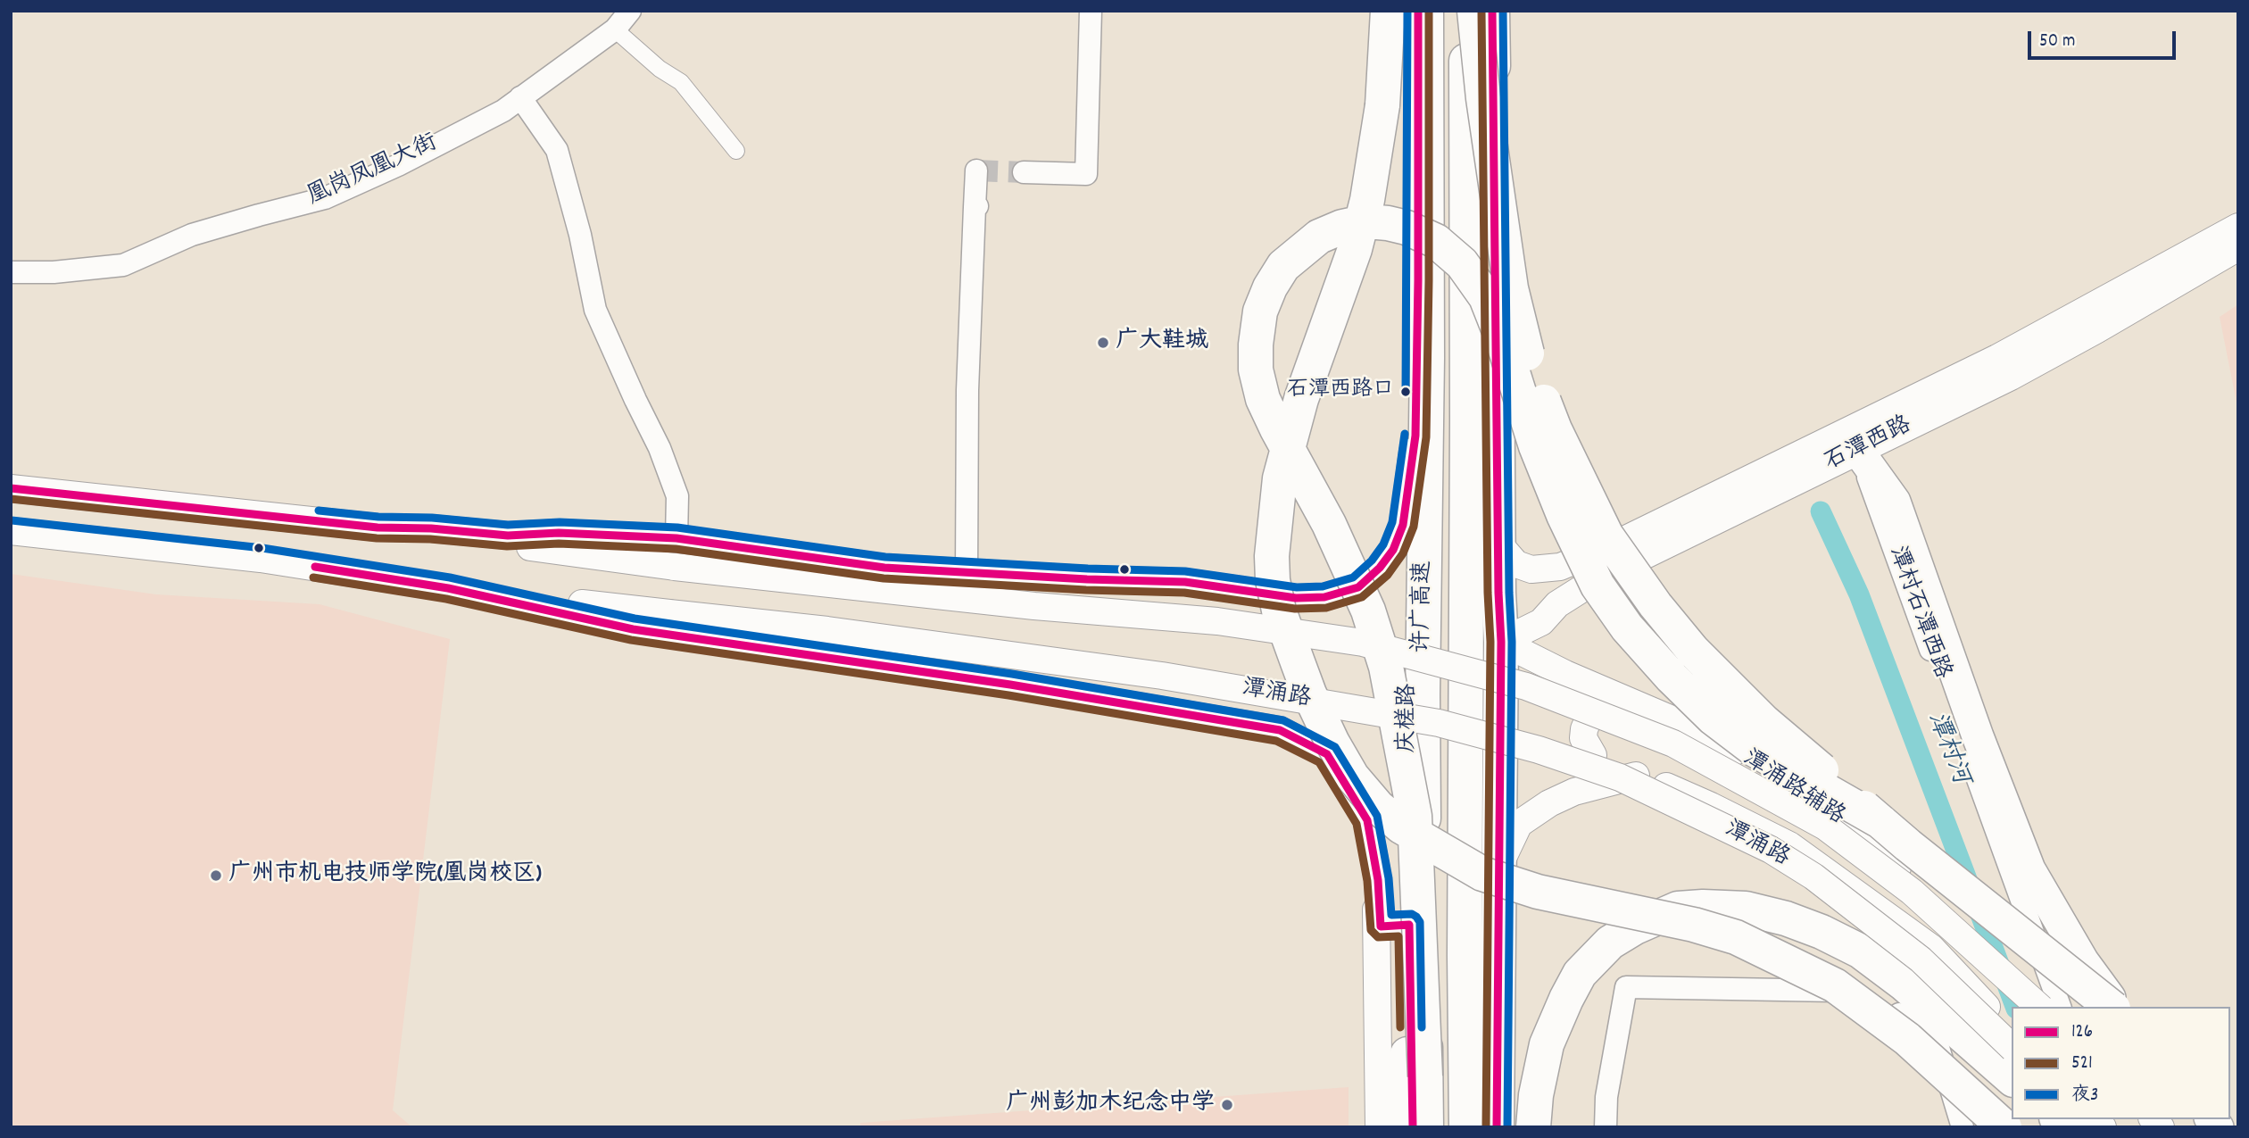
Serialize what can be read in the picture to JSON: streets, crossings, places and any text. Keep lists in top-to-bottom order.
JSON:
{
  "streets": {
    "main road": ["许广高速", "庆槎路"],
    "street": [
      "凰岗凤凰大街",
      "石潭西路",
      "潭村石潭西路",
      "潭涌路",
      "潭涌路辅路"
    ]
  },
  "crossings": [
    ["石潭西路", "潭村石潭西路"],
    ["石潭西路", "潭涌路辅路"]
  ],
  "water": ["潭村河"],
  "places": [
    "广大鞋城",
    "石潭西路口",
    "广州市机电技师学院(凰岗校区)",
    "广州彭加木纪念中学"
  ],
  "lines": ["transit line 126", "transit line 521", "transit line 夜3"],
  "legend": ["126", "521", "夜3"],
  "scale_bar": "50 m"
}
